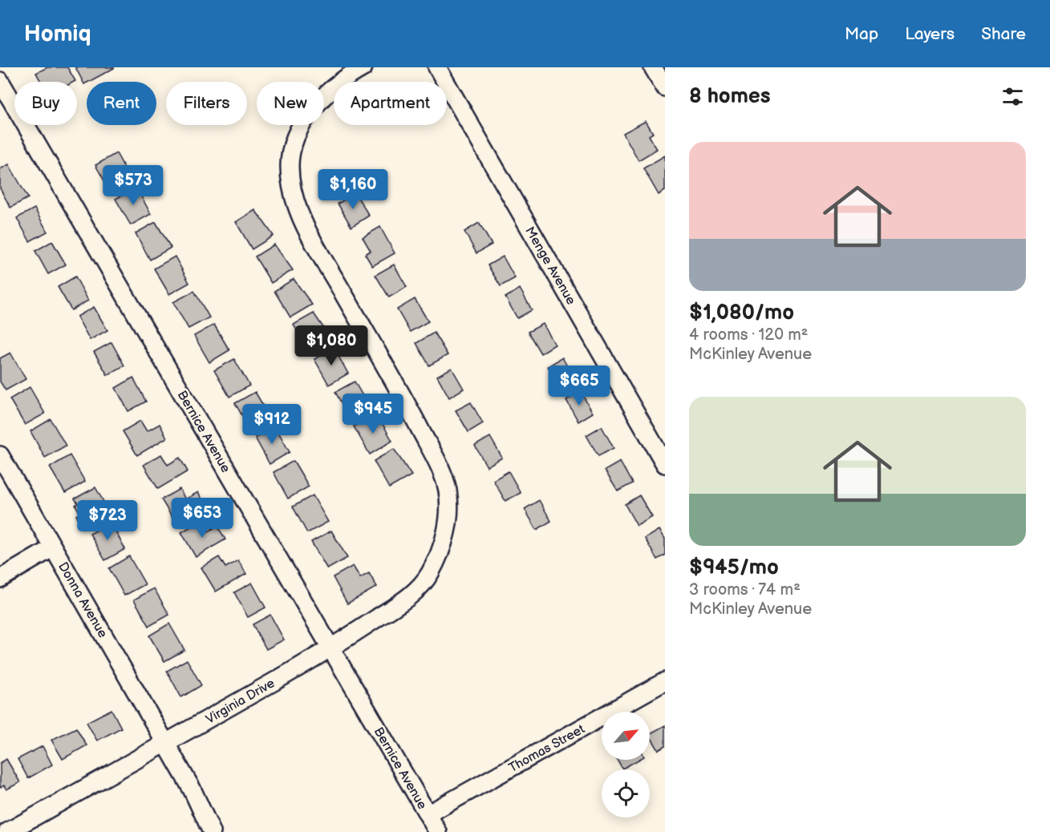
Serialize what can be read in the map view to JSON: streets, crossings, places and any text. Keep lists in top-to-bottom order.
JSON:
{
  "streets": {
    "street": [
      "Menge Avenue",
      "Bernice Avenue",
      "Donna Avenue",
      "Virginia Drive",
      "Thomas Street"
    ]
  },
  "crossings": [
    ["Bernice Avenue", "Virginia Drive"],
    ["Bernice Avenue", "Thomas Street"],
    ["Donna Avenue", "Virginia Drive"]
  ],
  "north": "top right",
  "page": {
    "header": "Homiq",
    "nav": ["Map", "Layers", "Share"],
    "heading": "8 homes",
    "chip": [
      "Buy",
      "Rent",
      "Filters",
      "New",
      "Apartment"
    ],
    "list": [
      {
        "name": "$1,080/mo",
        "note": "4 rooms · 120 m² · McKinley Avenue"
      },
      {
        "name": "$945/mo",
        "note": "3 rooms · 74 m² · McKinley Avenue"
      }
    ],
    "price": [
      "$573",
      "$1,160",
      "$1,080",
      "$665",
      "$945",
      "$912",
      "$653",
      "$723"
    ]
  }
}
